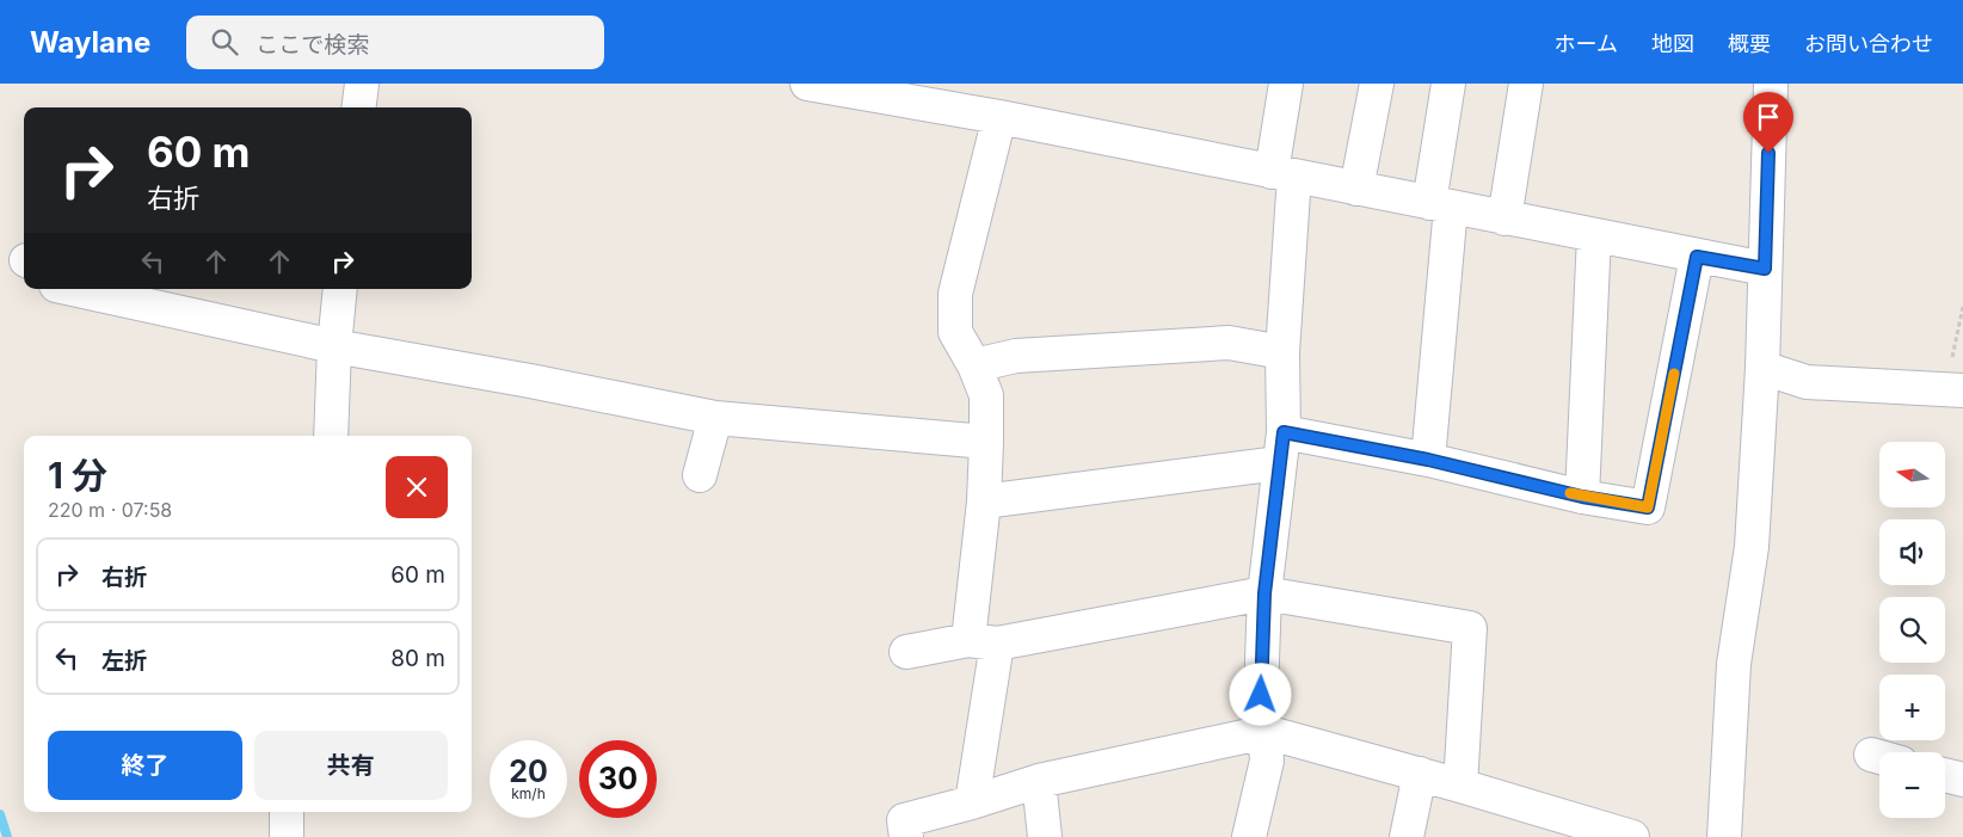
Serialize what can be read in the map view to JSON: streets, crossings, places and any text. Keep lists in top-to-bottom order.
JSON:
{
  "north": "left",
  "page": {
    "header": "Waylane",
    "search": "ここで検索",
    "nav": [
      "ホーム",
      "地図",
      "概要",
      "お問い合わせ"
    ],
    "turn": ["60 m", "右折"],
    "heading": ["1 分", "220 m · 07:58"],
    "map_buttons": ["+", "−"],
    "list": [
      {
        "name": "右折",
        "value": "60 m"
      },
      {
        "name": "左折",
        "value": "80 m"
      }
    ],
    "buttons": ["終了", "共有"],
    "speed": "20 km/h",
    "limit": "30"
  }
}
